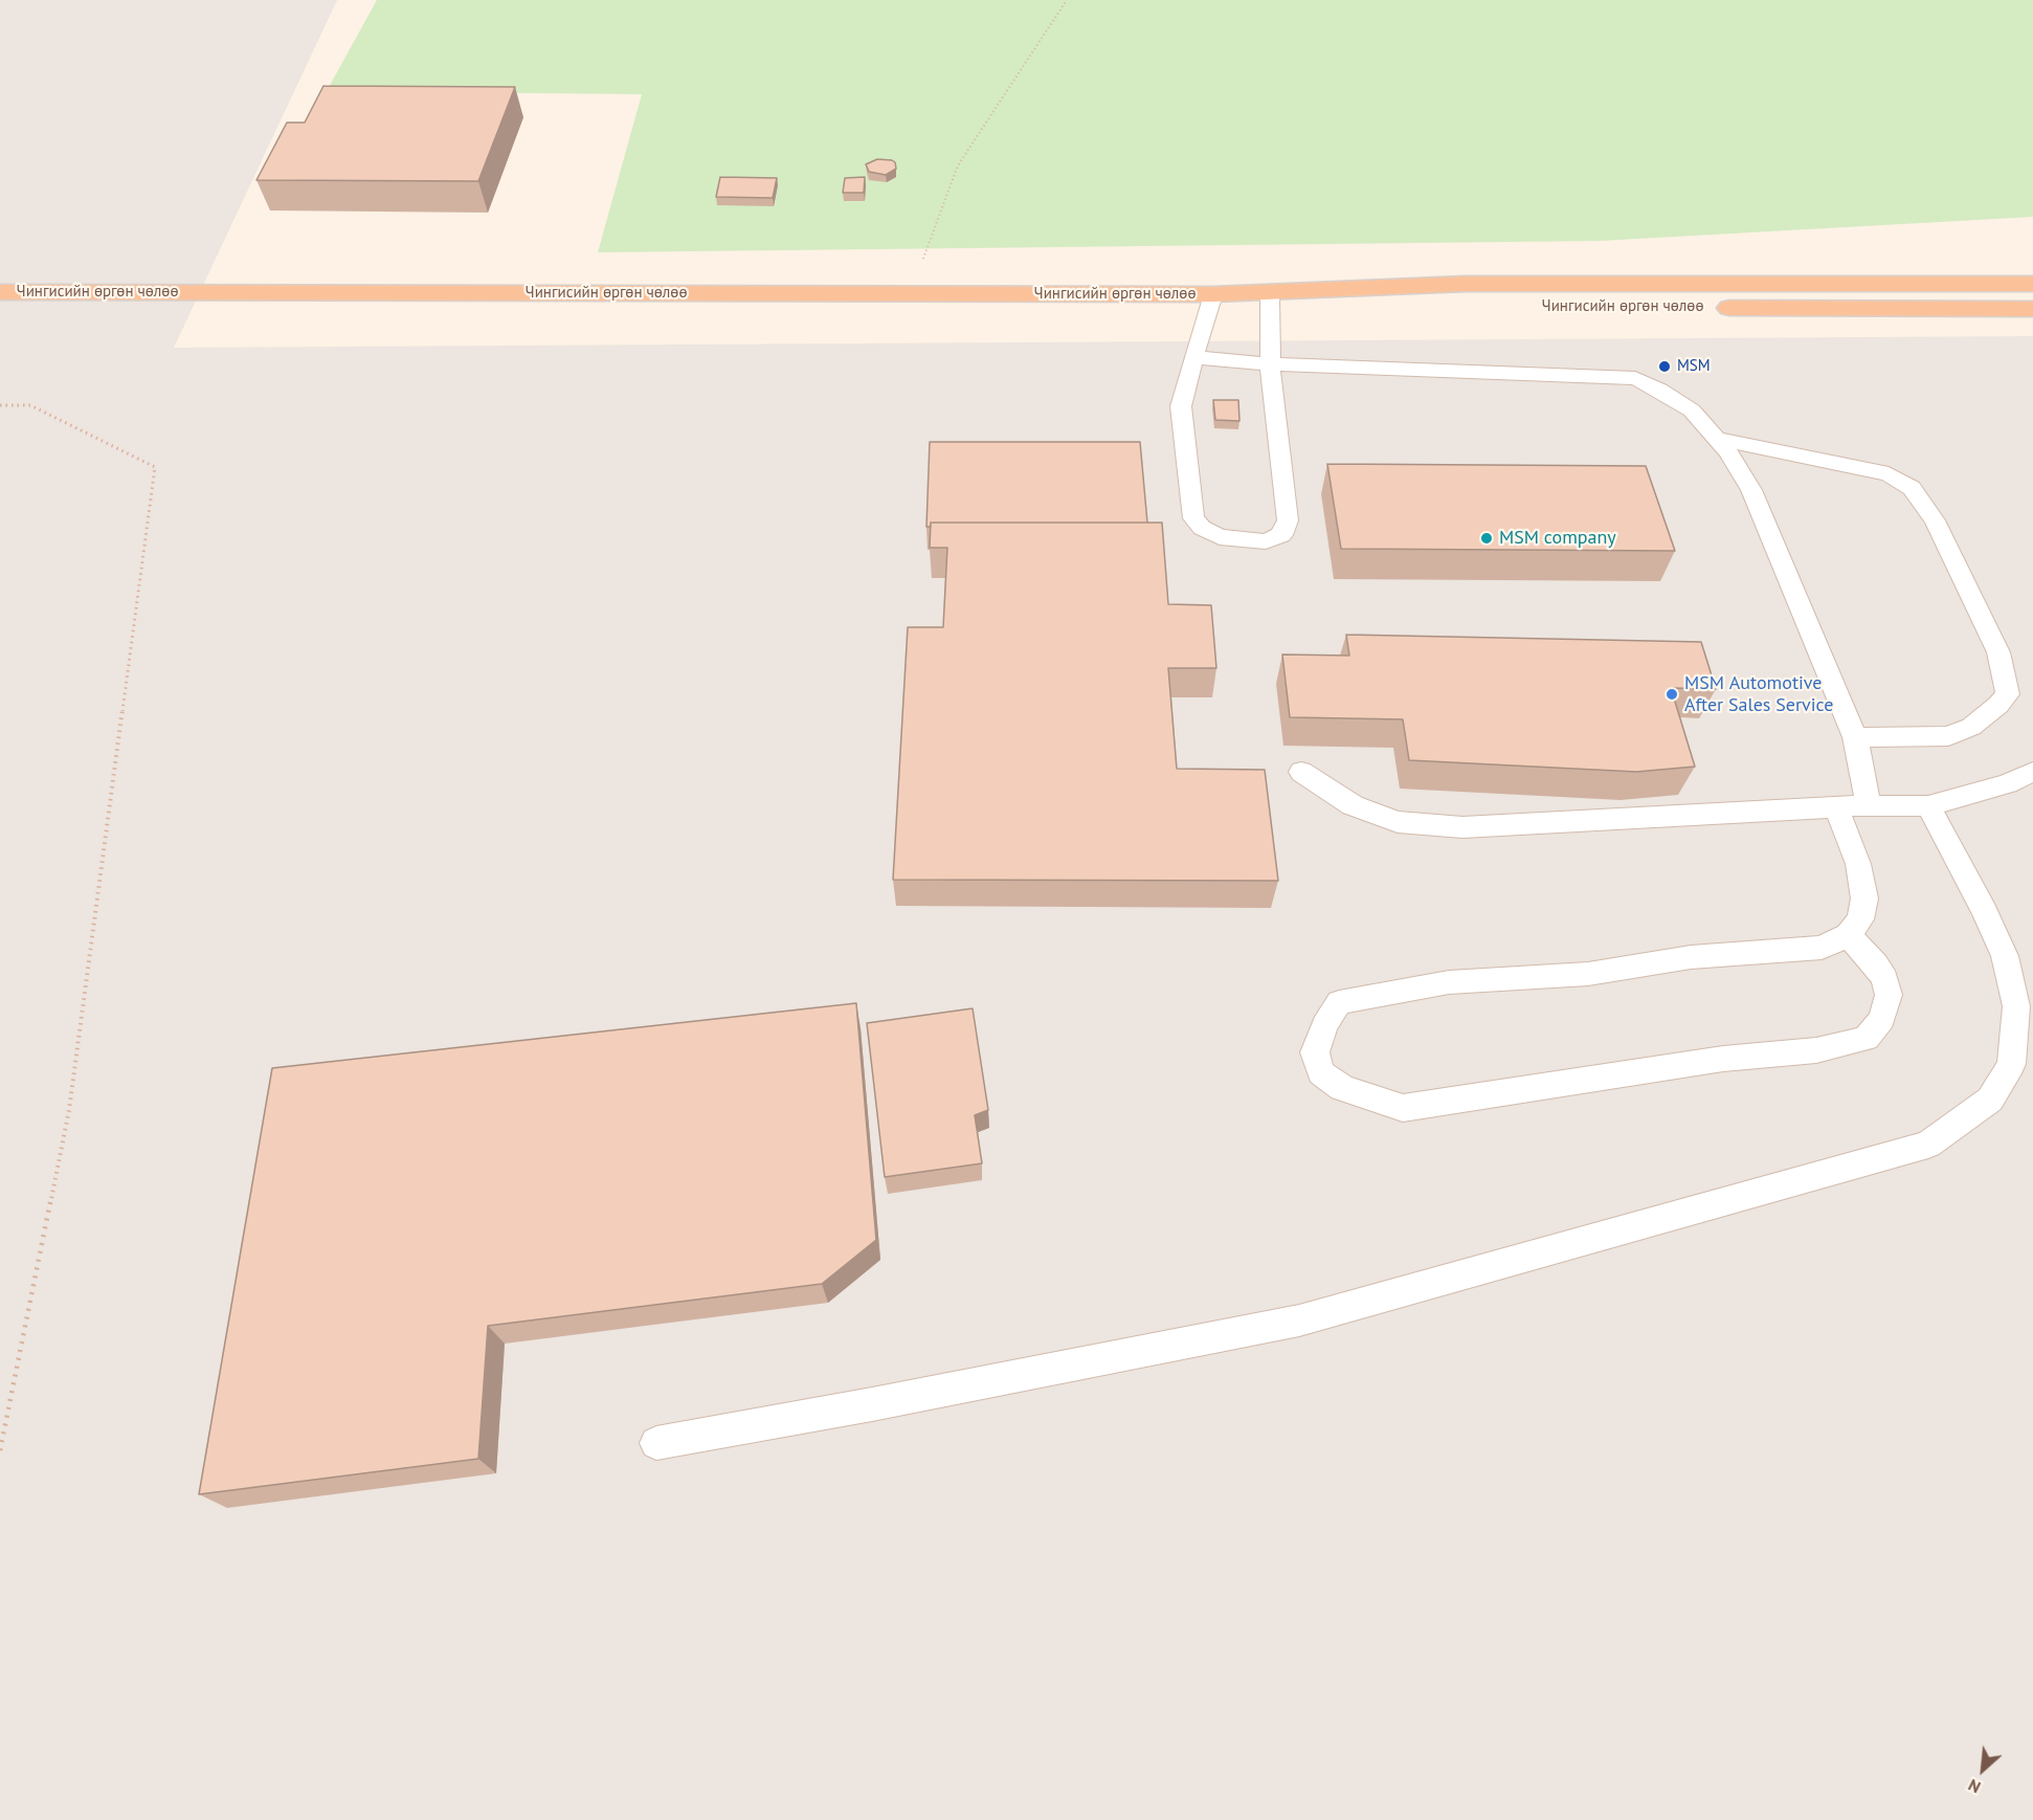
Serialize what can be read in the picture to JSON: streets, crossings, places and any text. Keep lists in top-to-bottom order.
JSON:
{
  "streets": {
    "highway": ["Чингисийн өргөн чөлөө"]
  },
  "places": ["MSM", "MSM company", "MSM Automotive After Sales Service"],
  "north": "bottom left"
}
